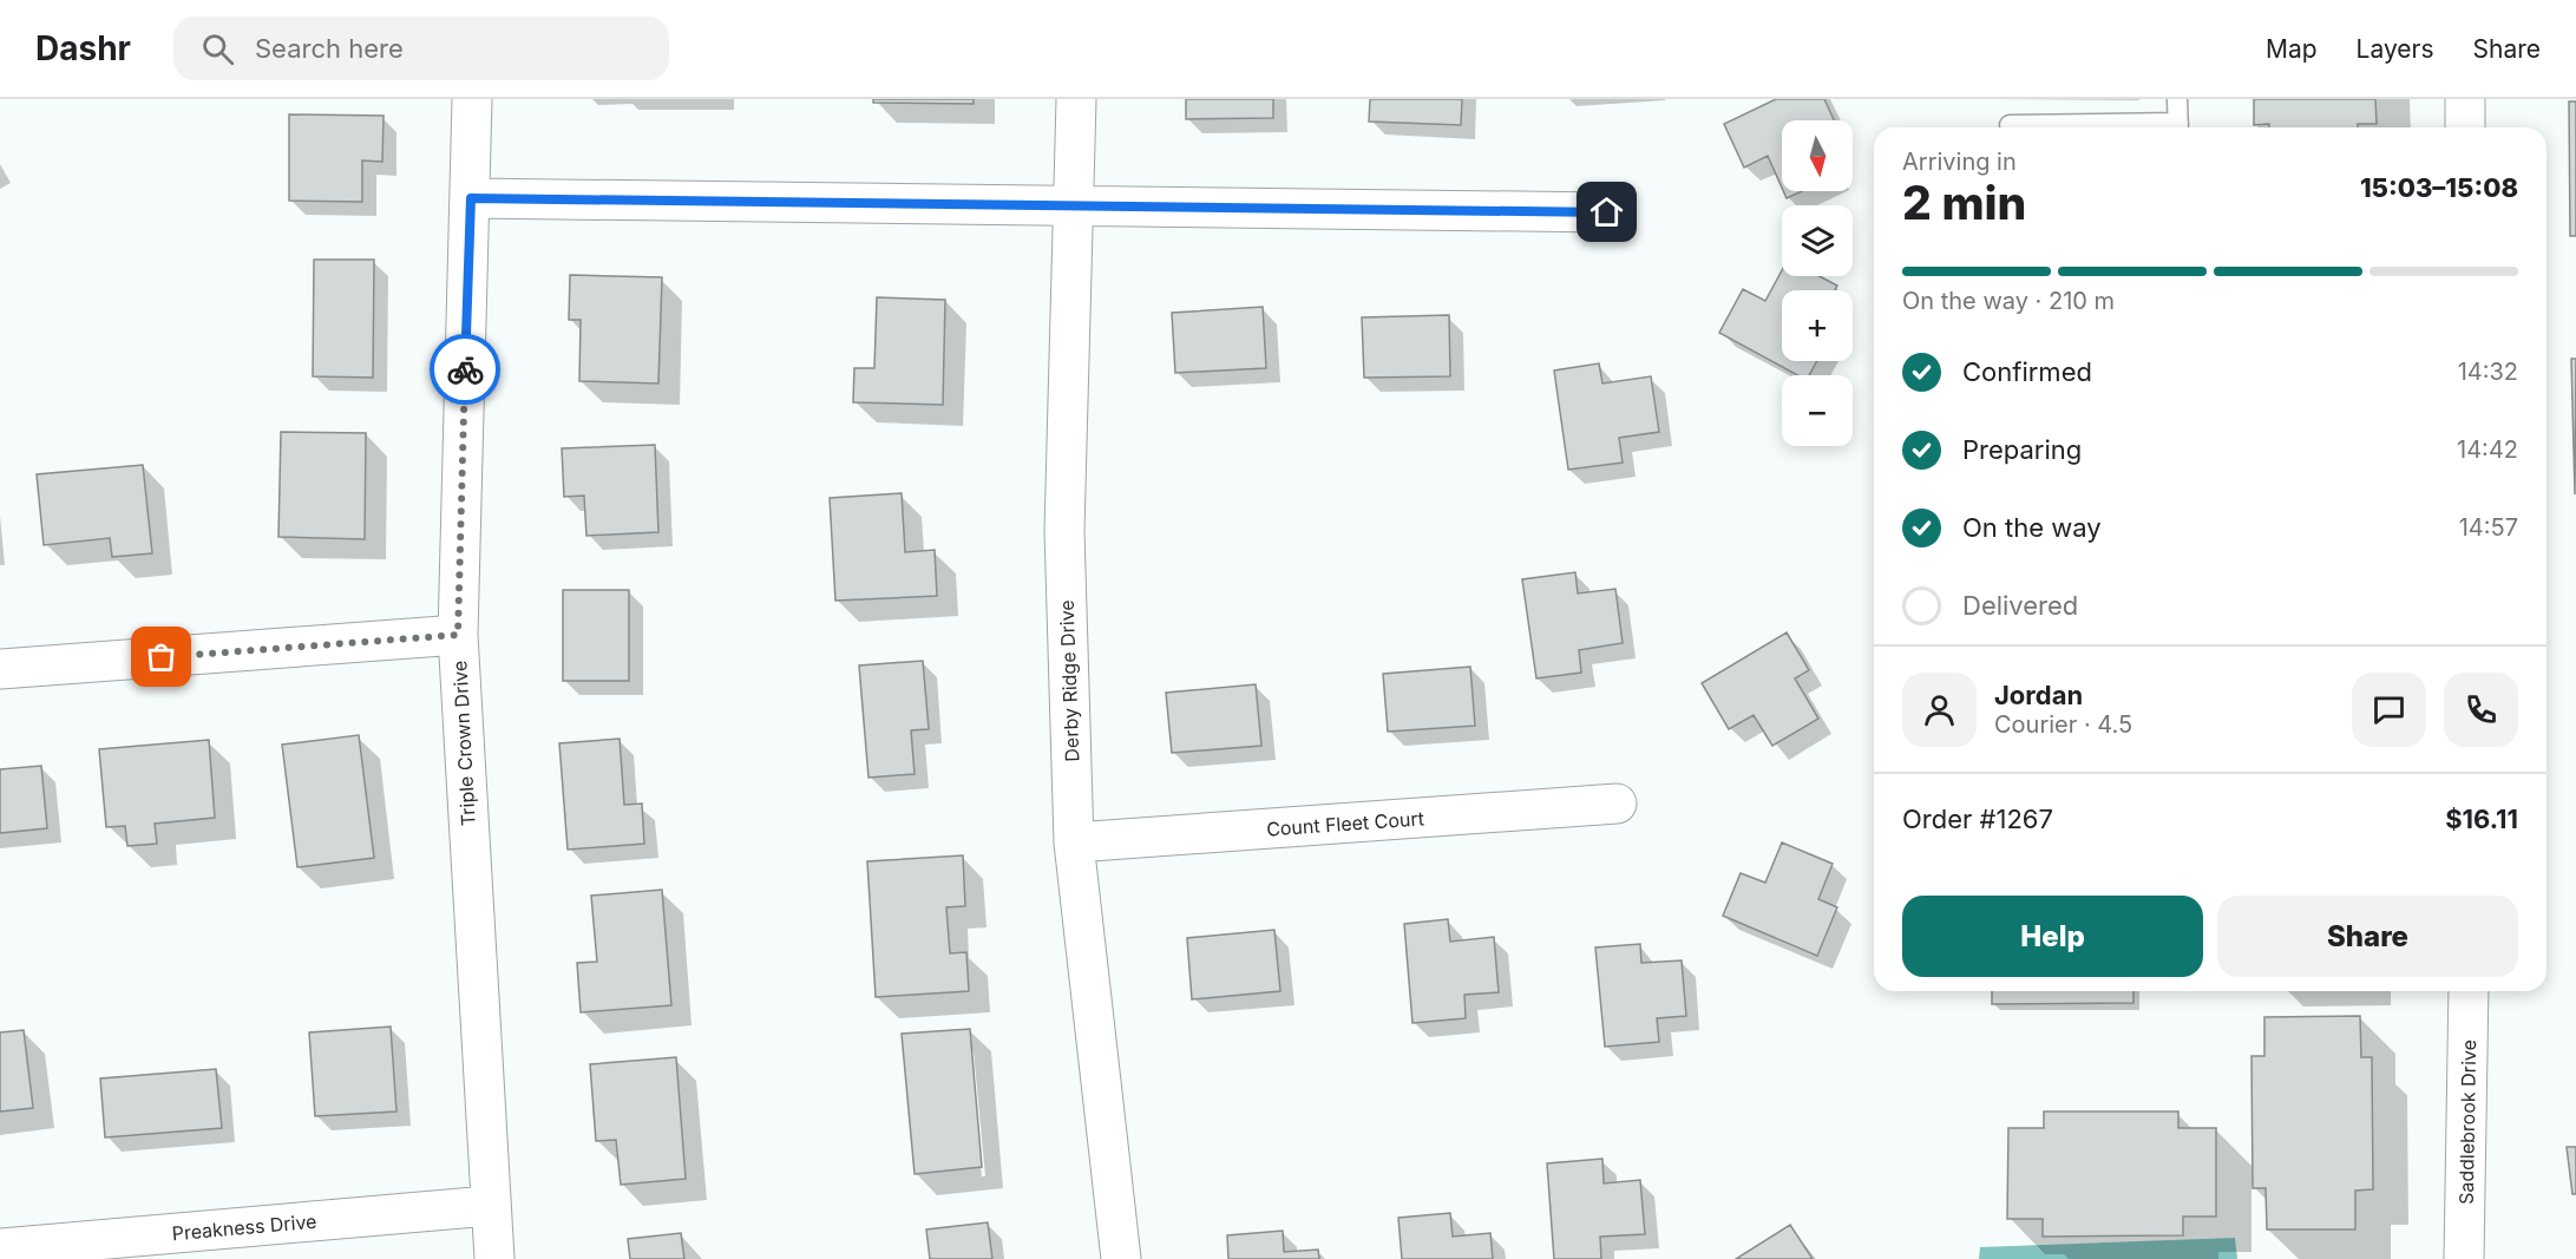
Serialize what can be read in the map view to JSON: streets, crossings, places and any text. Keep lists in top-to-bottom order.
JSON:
{
  "streets": {
    "street": [
      "Derby Ridge Drive",
      "Triple Crown Drive",
      "Count Fleet Court",
      "Saddlebrook Drive",
      "Preakness Drive"
    ]
  },
  "crossings": [
    ["Derby Ridge Drive", "Count Fleet Court"],
    ["Triple Crown Drive", "Preakness Drive"]
  ],
  "north": "bottom",
  "page": {
    "header": "Dashr",
    "search": "Search here",
    "nav": ["Map", "Layers", "Share"],
    "map_buttons": ["+", "−"],
    "heading": ["2 min", "Arriving in", "15:03–15:08"],
    "panel": [
      "Jordan",
      "Courier · 4.5",
      "Order #1267",
      "$16.11"
    ],
    "bar": "On the way · 210 m",
    "list": [
      ["Confirmed", "14:32"],
      ["Preparing", "14:42"],
      ["On the way", "14:57"],
      "Delivered"
    ],
    "buttons": ["Help", "Share"]
  }
}
